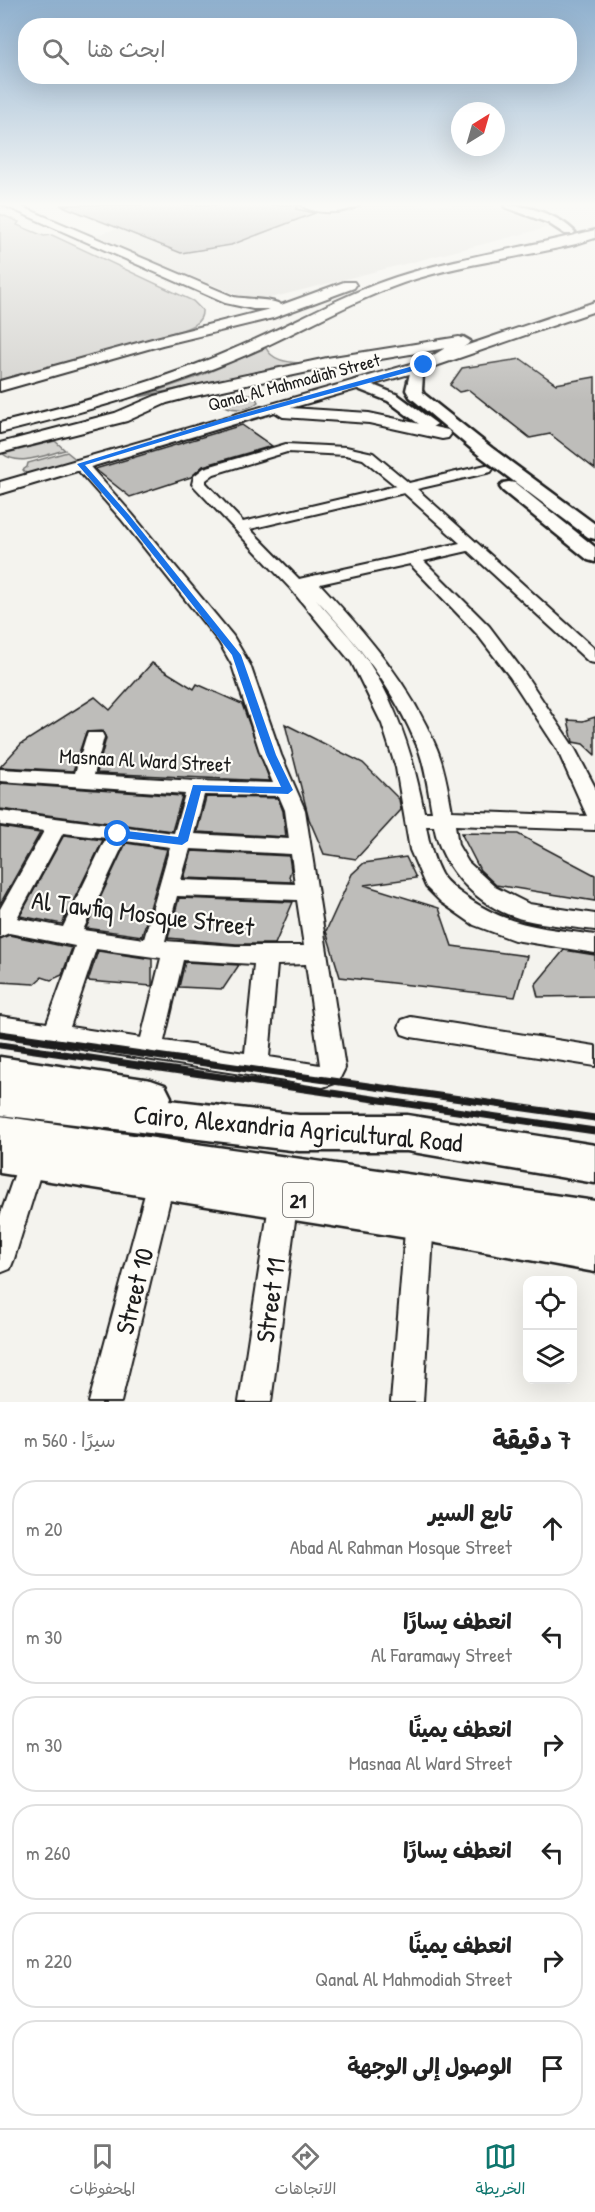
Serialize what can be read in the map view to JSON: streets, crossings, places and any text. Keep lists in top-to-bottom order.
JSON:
{
  "streets": {
    "highway": ["Cairo, Alexandria Agricultural Road", "21"],
    "main road": ["Qanal Al Mahmodiah Street"],
    "street": [
      "Masnaa Al Ward Street",
      "Al Tawfiq Mosque Street",
      "Street 10",
      "Street 11"
    ]
  },
  "crossings": [
    ["21", "Street 10"],
    ["21", "Street 11"]
  ],
  "north": "top right",
  "page": {
    "search": "ابحث هنا",
    "heading": ["7 دقيقة", "سيرًا · 560 m"],
    "list": [
      ["تابع السير", "Abad Al Rahman Mosque Street", "20 m"],
      ["انعطف يسارًا", "Al Faramawy Street", "30 m"],
      ["انعطف يمينًا", "Masnaa Al Ward Street", "30 m"],
      ["انعطف يسارًا", "260 m"],
      ["انعطف يمينًا", "Qanal Al Mahmodiah Street", "220 m"],
      "الوصول إلى الوجهة"
    ],
    "nav": ["الخريطة", "الاتجاهات", "المحفوظات"]
  }
}
